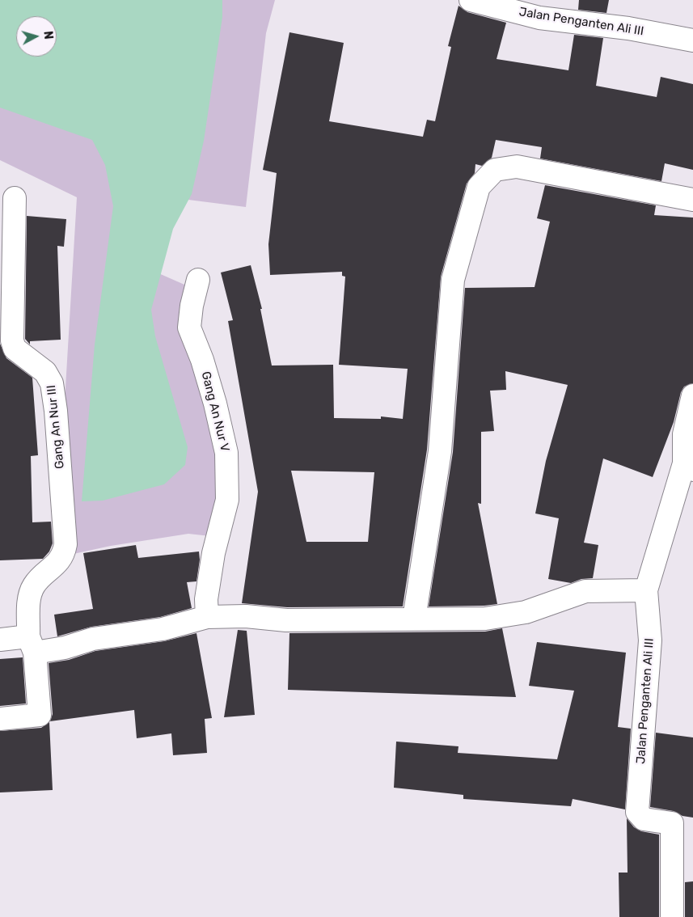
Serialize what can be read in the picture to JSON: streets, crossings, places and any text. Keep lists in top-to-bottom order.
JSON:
{
  "streets": {
    "street": ["Jalan Penganten Ali III", "Gang An Nur V", "Gang An Nur III"]
  },
  "north": "right"
}
